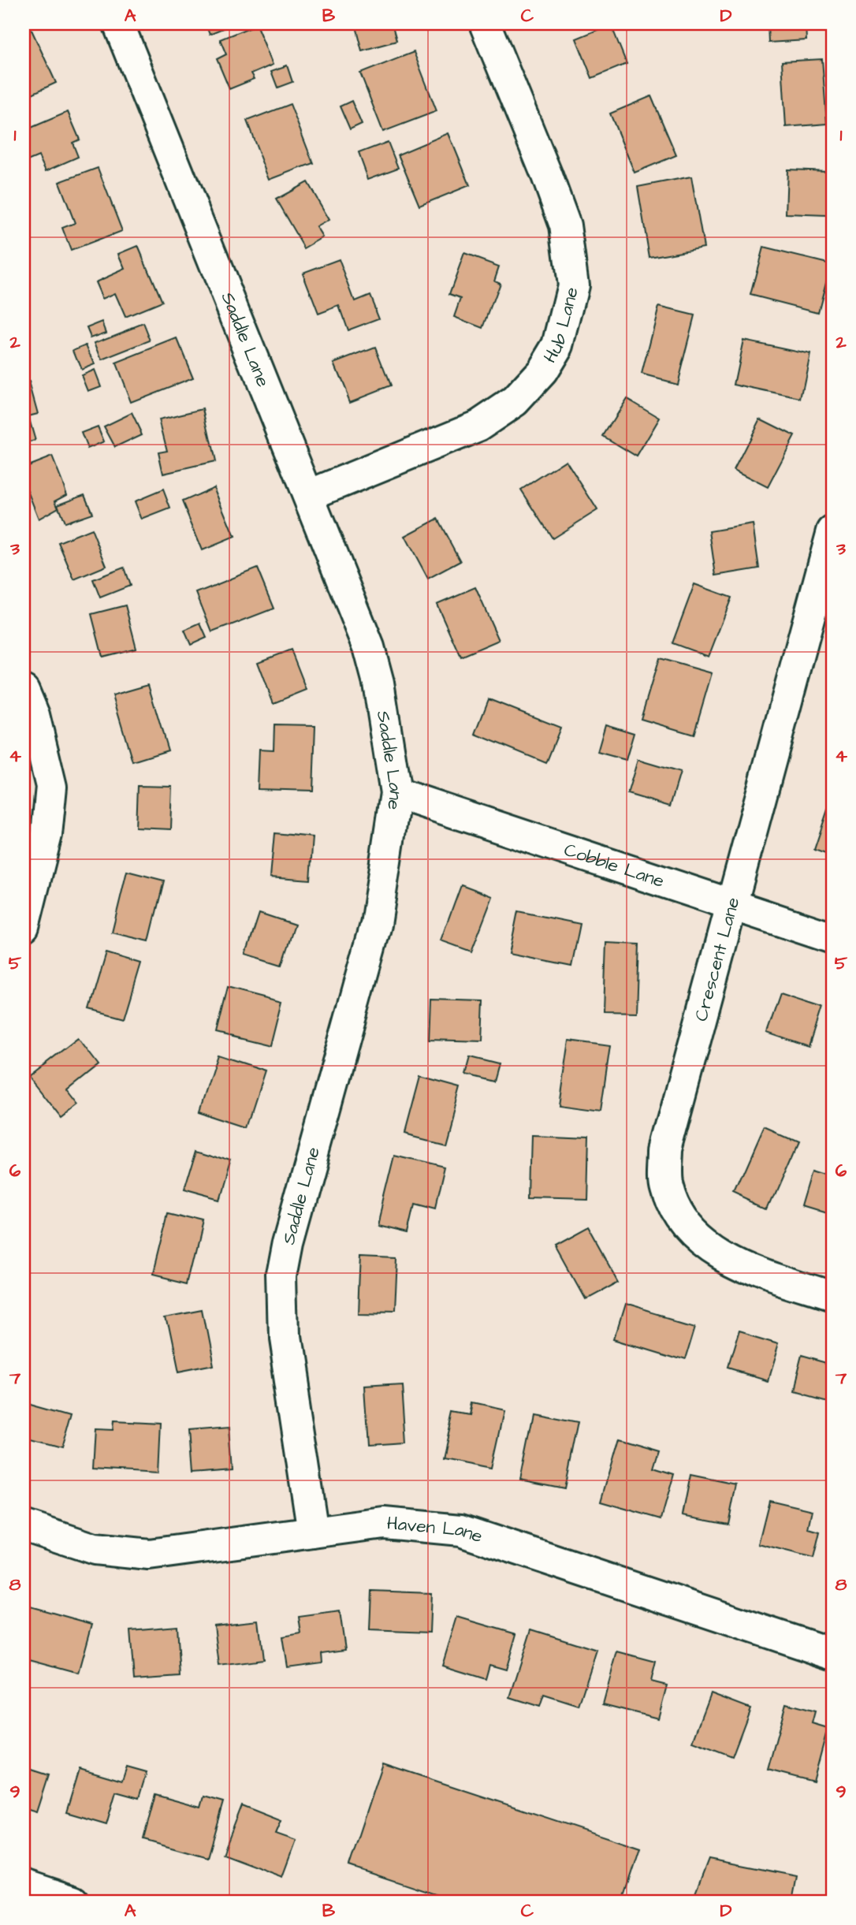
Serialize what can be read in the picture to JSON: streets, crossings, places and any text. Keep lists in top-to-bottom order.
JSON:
{
  "streets": {
    "street": [
      "Hub Lane",
      "Saddle Lane",
      "Cobble Lane",
      "Crescent Lane",
      "Haven Lane"
    ]
  },
  "crossings": [
    ["Hub Lane", "Saddle Lane"],
    ["Saddle Lane", "Cobble Lane"],
    ["Saddle Lane", "Haven Lane"],
    ["Cobble Lane", "Crescent Lane"]
  ],
  "grid": {
    "columns": [
      "A",
      "B",
      "C",
      "D"
    ],
    "rows": [
      "1",
      "2",
      "3",
      "4",
      "5",
      "6",
      "7",
      "8",
      "9"
    ]
  }
}
